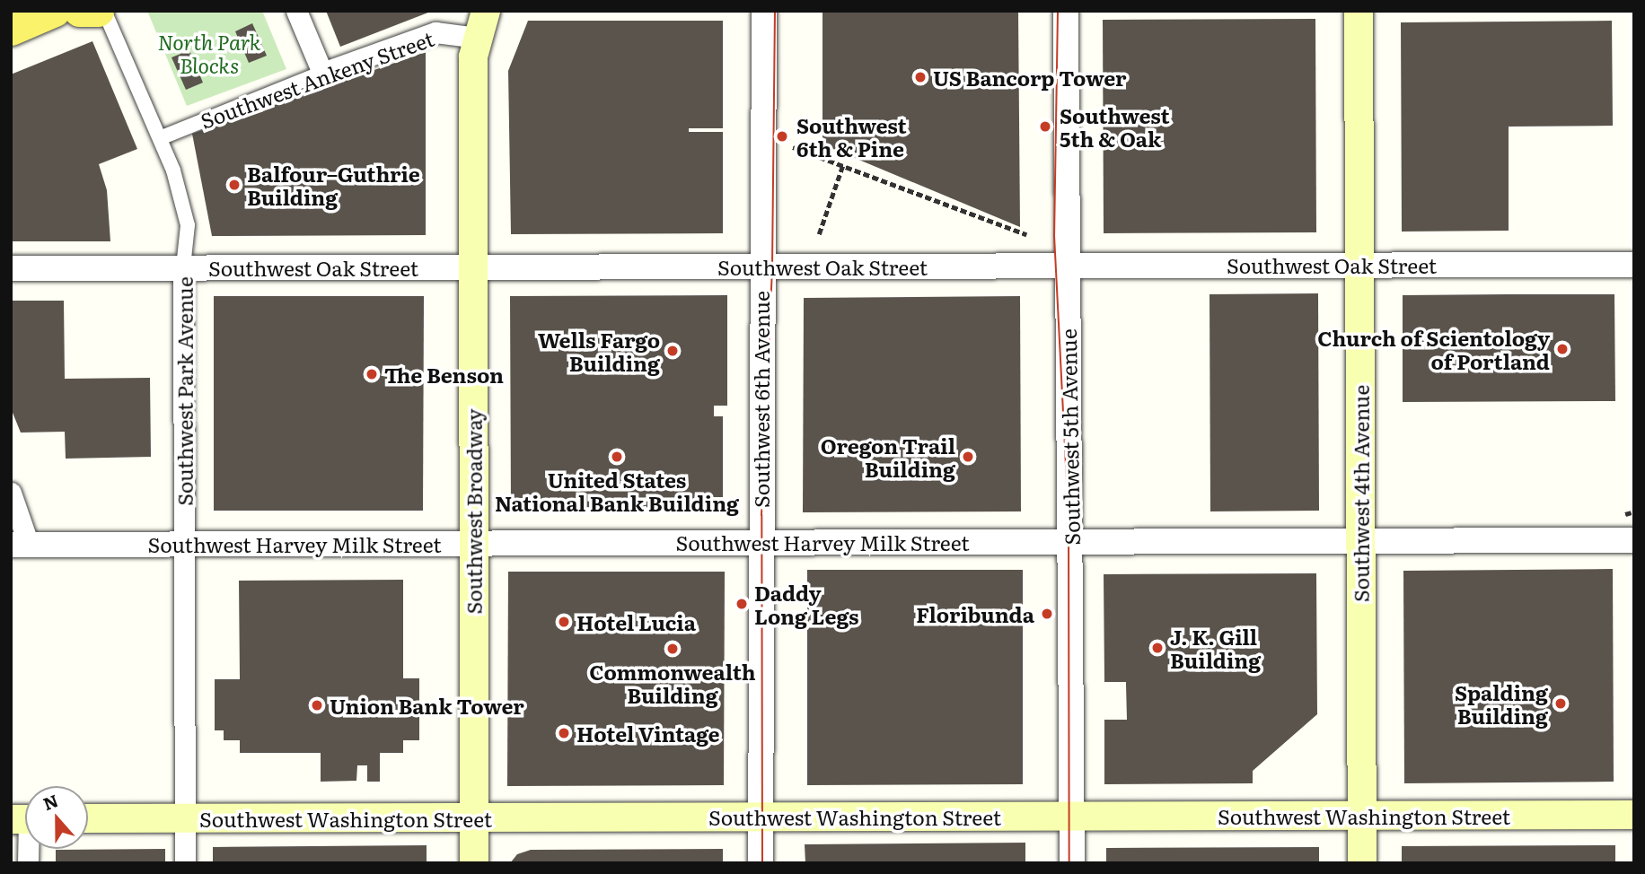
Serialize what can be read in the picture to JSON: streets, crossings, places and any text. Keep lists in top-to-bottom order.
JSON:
{
  "streets": {
    "main road": ["Southwest 4th Avenue", "Southwest Broadway", "Southwest Washington Street"],
    "street": [
      "Southwest Ankeny Street",
      "Southwest Oak Street",
      "Southwest Park Avenue",
      "Southwest 6th Avenue",
      "Southwest 5th Avenue",
      "Southwest Harvey Milk Street"
    ]
  },
  "crossings": [
    ["Southwest Ankeny Street", "Southwest Park Avenue"],
    ["Southwest Ankeny Street", "Southwest Broadway"],
    ["Southwest Oak Street", "Southwest Park Avenue"],
    ["Southwest Oak Street", "Southwest 6th Avenue"],
    ["Southwest Oak Street", "Southwest 5th Avenue"],
    ["Southwest Oak Street", "Southwest 4th Avenue"],
    ["Southwest Oak Street", "Southwest Broadway"],
    ["Southwest Park Avenue", "Southwest Harvey Milk Street"],
    ["Southwest Park Avenue", "Southwest Washington Street"],
    ["Southwest 6th Avenue", "Southwest Harvey Milk Street"],
    ["Southwest 6th Avenue", "Southwest Washington Street"],
    ["Southwest 5th Avenue", "Southwest Harvey Milk Street"],
    ["Southwest 5th Avenue", "Southwest Washington Street"],
    ["Southwest 4th Avenue", "Southwest Harvey Milk Street"],
    ["Southwest 4th Avenue", "Southwest Washington Street"],
    ["Southwest Broadway", "Southwest Harvey Milk Street"],
    ["Southwest Broadway", "Southwest Washington Street"]
  ],
  "parks": ["North Park Blocks"],
  "places": [
    "US Bancorp Tower",
    "Southwest 5th & Oak",
    "Southwest 6th & Pine",
    "Balfour–Guthrie Building",
    "Church of Scientology of Portland",
    "Wells Fargo Building",
    "The Benson",
    "United States National Bank Building",
    "Oregon Trail Building",
    "Daddy Long Legs",
    "Floribunda",
    "Hotel Lucia",
    "J. K. Gill Building",
    "Commonwealth Building",
    "Spalding Building",
    "Union Bank Tower",
    "Hotel Vintage"
  ],
  "north": "top"
}
